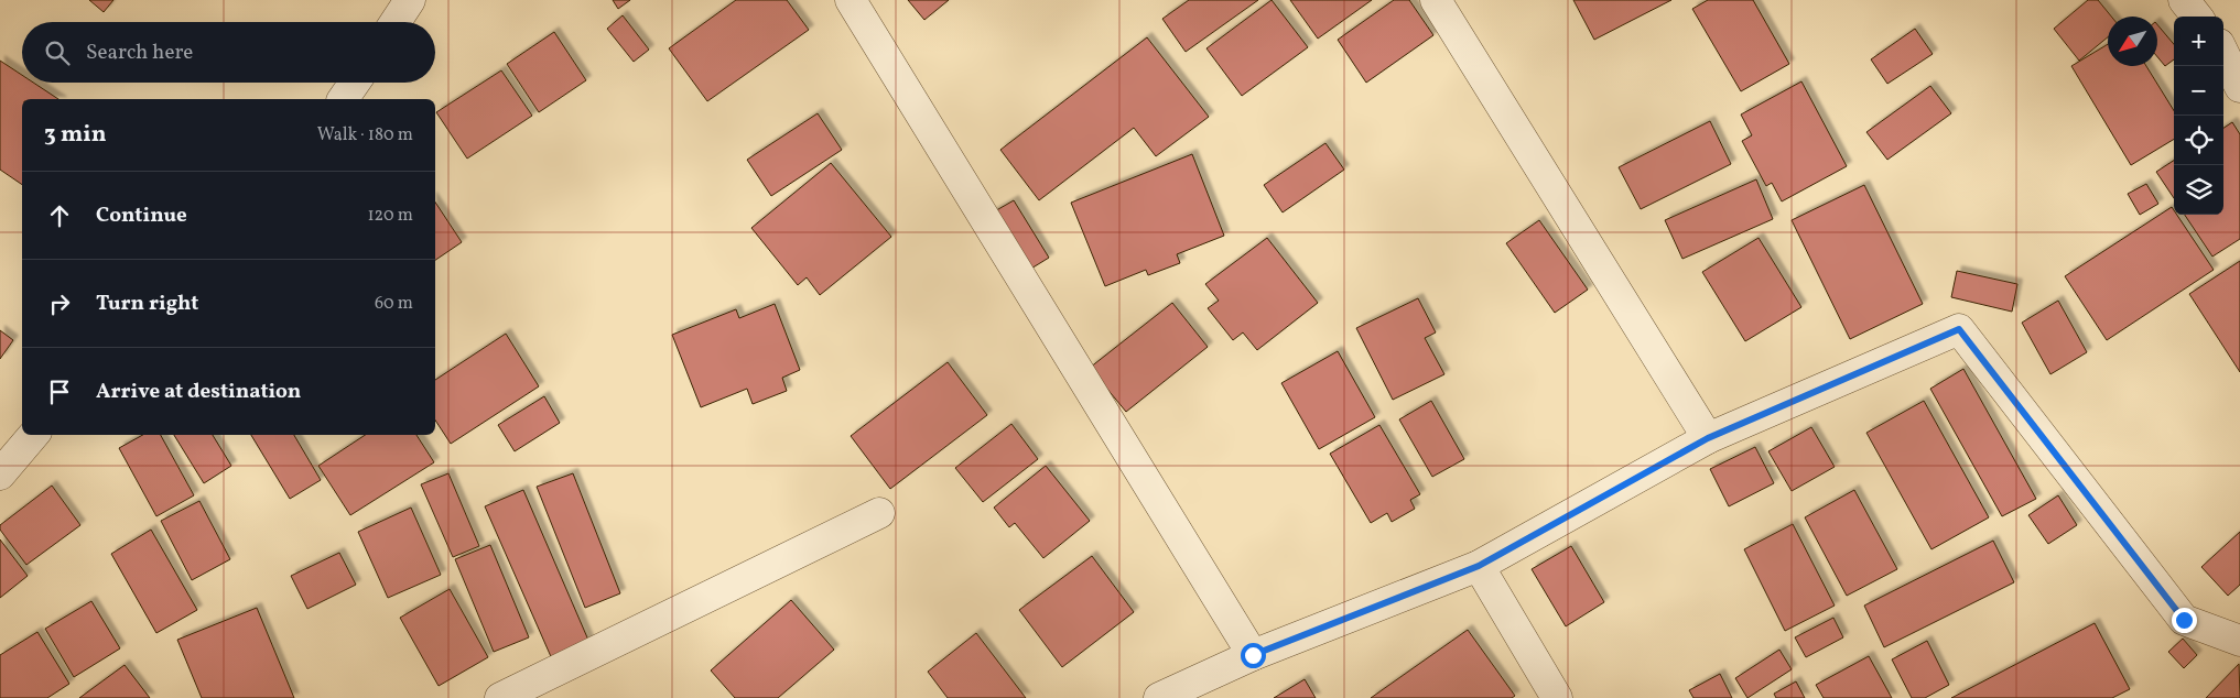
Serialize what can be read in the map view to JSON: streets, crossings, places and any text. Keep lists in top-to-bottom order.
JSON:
{
  "north": "bottom left",
  "page": {
    "map_buttons": ["+", "−"],
    "search": "Search here",
    "heading": ["3 min", "Walk · 180 m"],
    "list": [
      ["Continue", "120 m"],
      ["Turn right", "60 m"],
      "Arrive at destination"
    ]
  }
}
